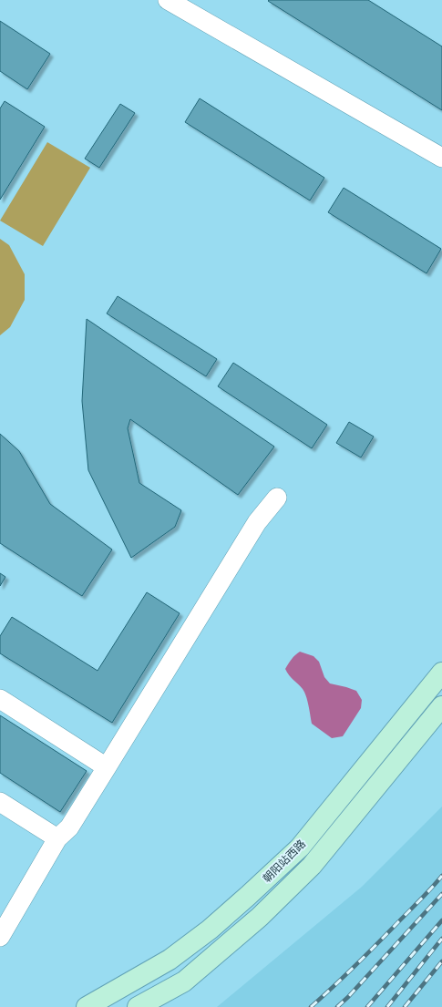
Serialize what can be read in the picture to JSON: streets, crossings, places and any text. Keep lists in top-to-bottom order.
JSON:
{
  "streets": {
    "main road": ["朝阳站西路"]
  }
}
